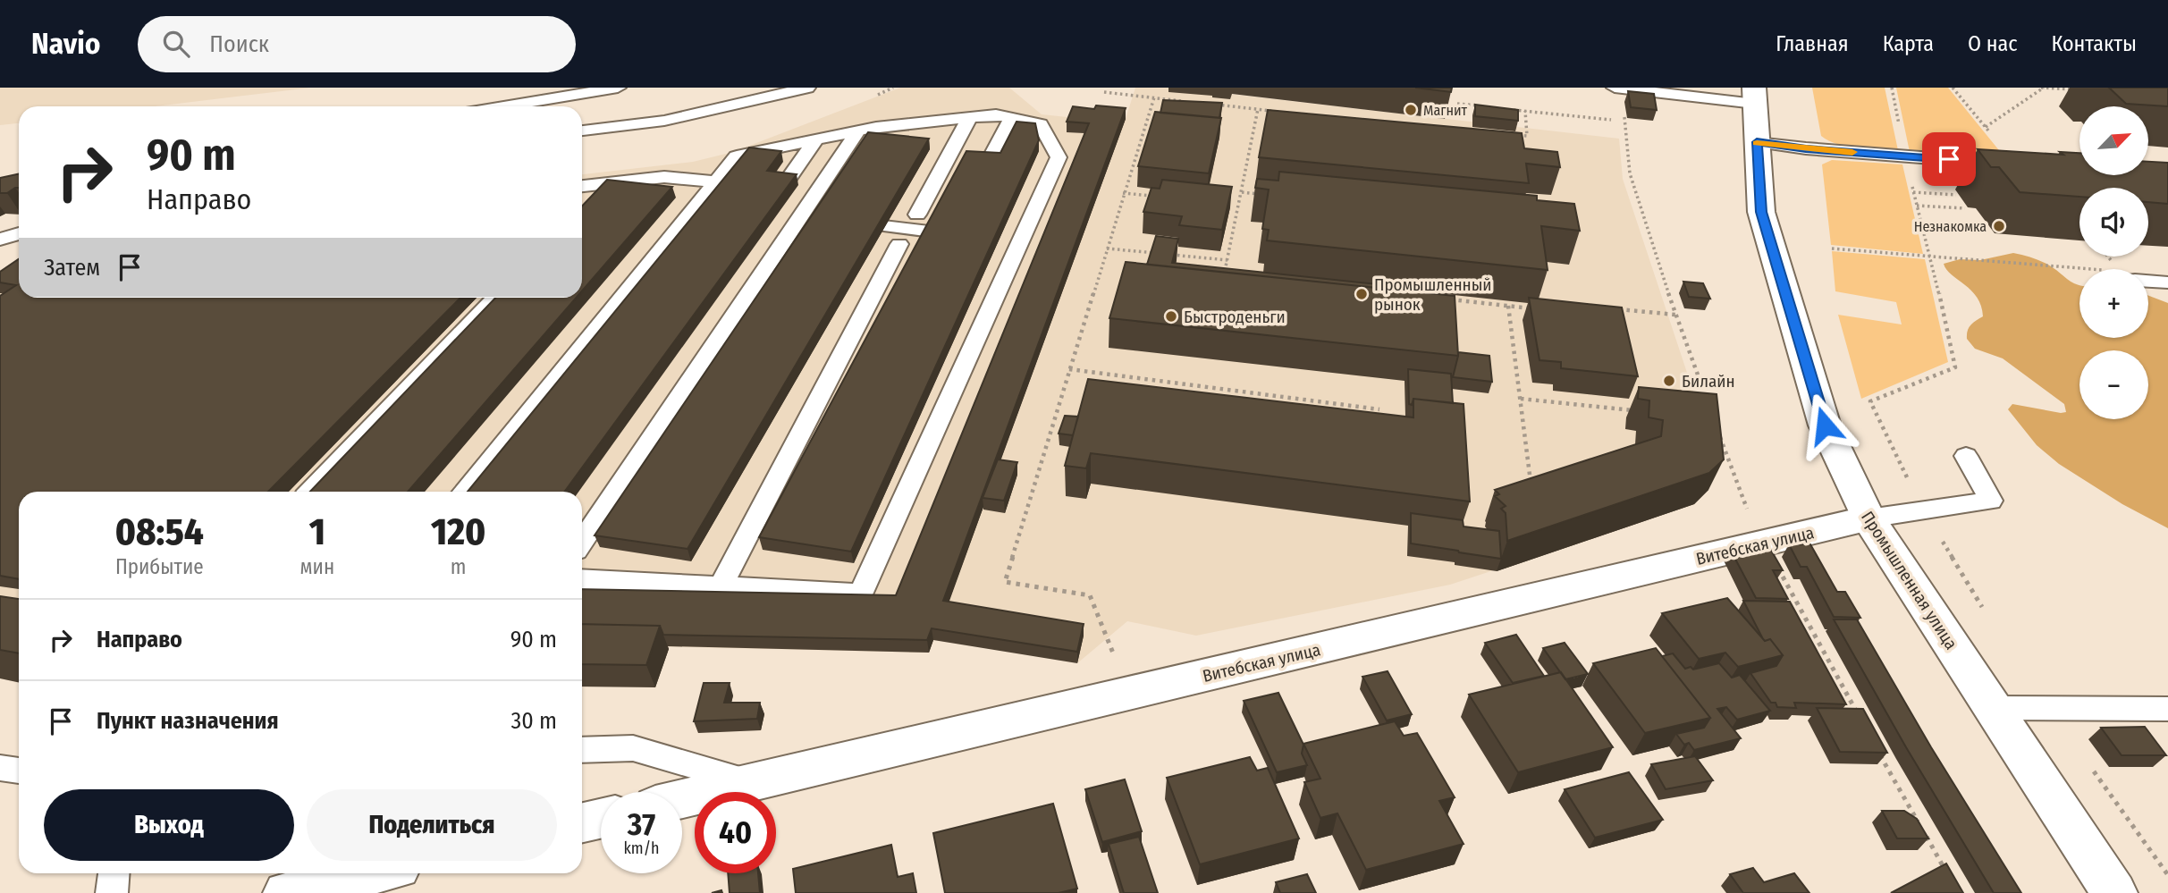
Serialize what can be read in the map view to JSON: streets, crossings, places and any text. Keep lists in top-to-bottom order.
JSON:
{
  "streets": {
    "street": ["Витебская улица", "Промышленная улица"]
  },
  "crossings": [
    ["Витебская улица", "Промышленная улица"]
  ],
  "places": [
    "Магнит",
    "Незнакомка",
    "Промышленный рынок",
    "Быстроденьги",
    "Билайн"
  ],
  "north": "top right",
  "page": {
    "header": "Navio",
    "search": "Поиск",
    "nav": [
      "Главная",
      "Карта",
      "О нас",
      "Контакты"
    ],
    "map_buttons": ["+", "−"],
    "turn": ["90 m", "Направо"],
    "then": "Затем",
    "eta": [
      "08:54",
      "Прибытие",
      "1",
      "мин",
      "120",
      "m"
    ],
    "list": [
      {
        "name": "Направо",
        "value": "90 m"
      },
      {
        "name": "Пункт назначения",
        "value": "30 m"
      }
    ],
    "buttons": ["Выход", "Поделиться"],
    "speed": "37 km/h",
    "limit": "40"
  }
}
